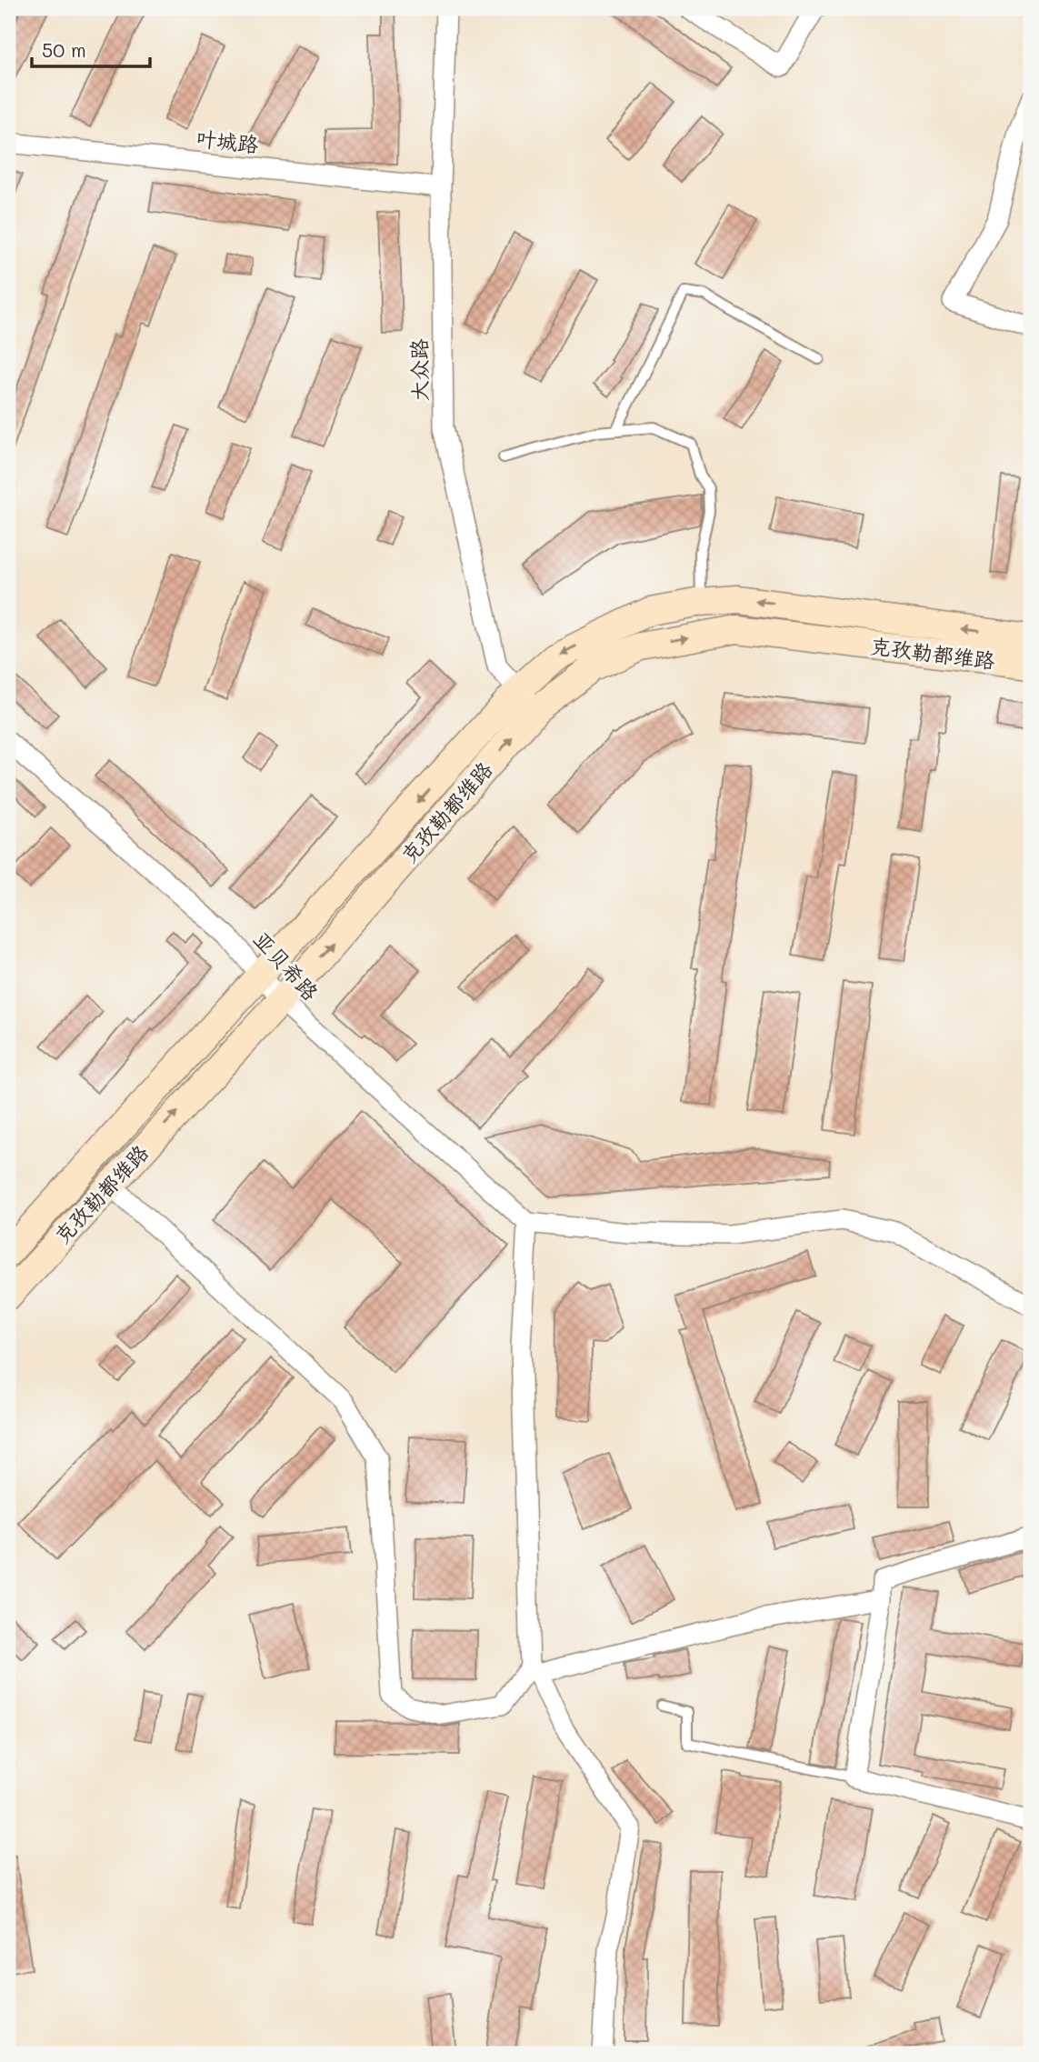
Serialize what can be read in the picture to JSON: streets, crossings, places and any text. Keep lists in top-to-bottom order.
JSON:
{
  "streets": {
    "main road": ["克孜勒都维路"],
    "street": ["叶城路", "大众路", "亚贝希路"]
  },
  "crossings": [
    ["叶城路", "大众路"],
    ["大众路", "克孜勒都维路"],
    ["克孜勒都维路", "亚贝希路"]
  ],
  "scale_bar": "50 m"
}
